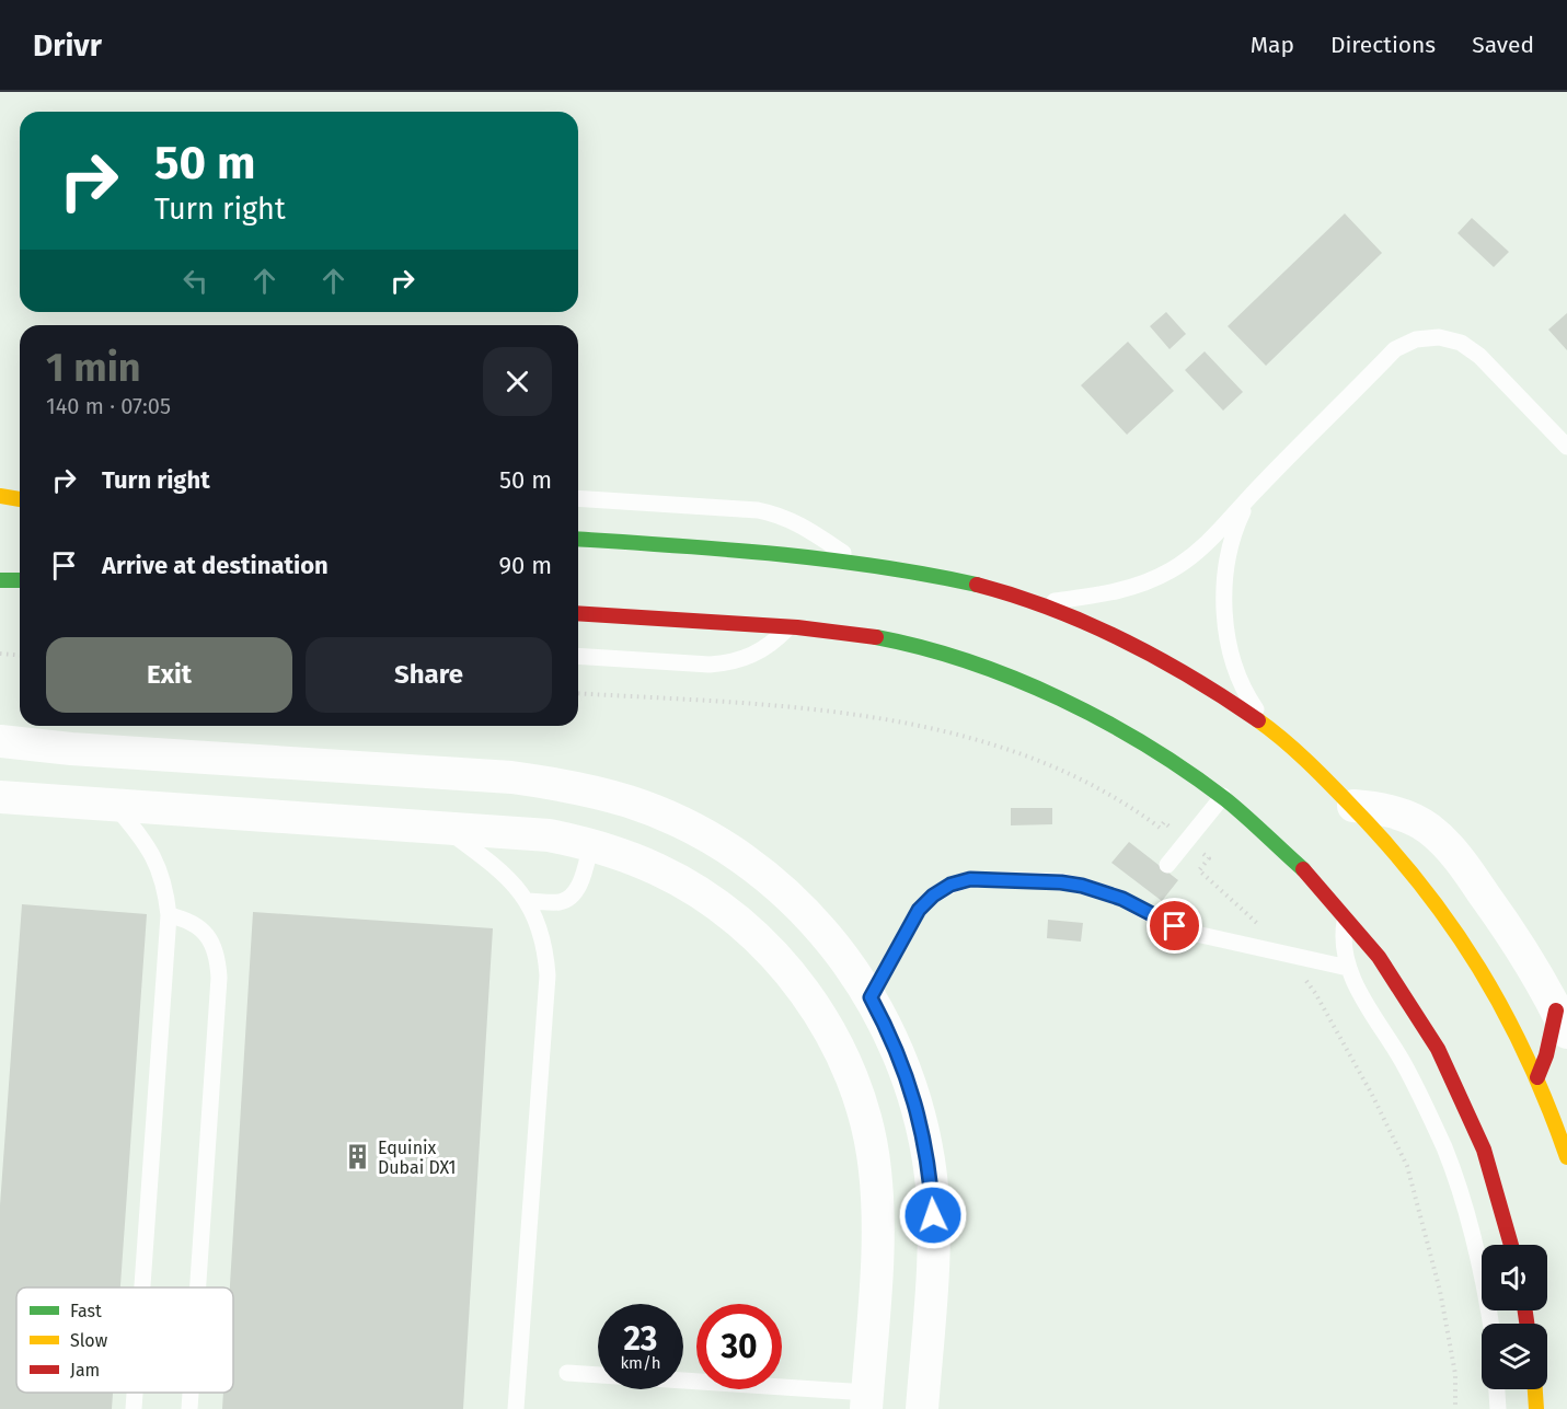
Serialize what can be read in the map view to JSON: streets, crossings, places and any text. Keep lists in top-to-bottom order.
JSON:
{
  "places": {
    "building": ["Equinix Dubai DX1"]
  },
  "legend": ["Fast", "Slow", "Jam"],
  "page": {
    "header": "Drivr",
    "nav": ["Map", "Directions", "Saved"],
    "turn": ["50 m", "Turn right"],
    "heading": ["1 min", "140 m · 07:05"],
    "list": [
      {
        "name": "Turn right",
        "value": "50 m"
      },
      {
        "name": "Arrive at destination",
        "value": "90 m"
      }
    ],
    "buttons": ["Exit", "Share"],
    "speed": "23 km/h",
    "limit": "30"
  }
}
